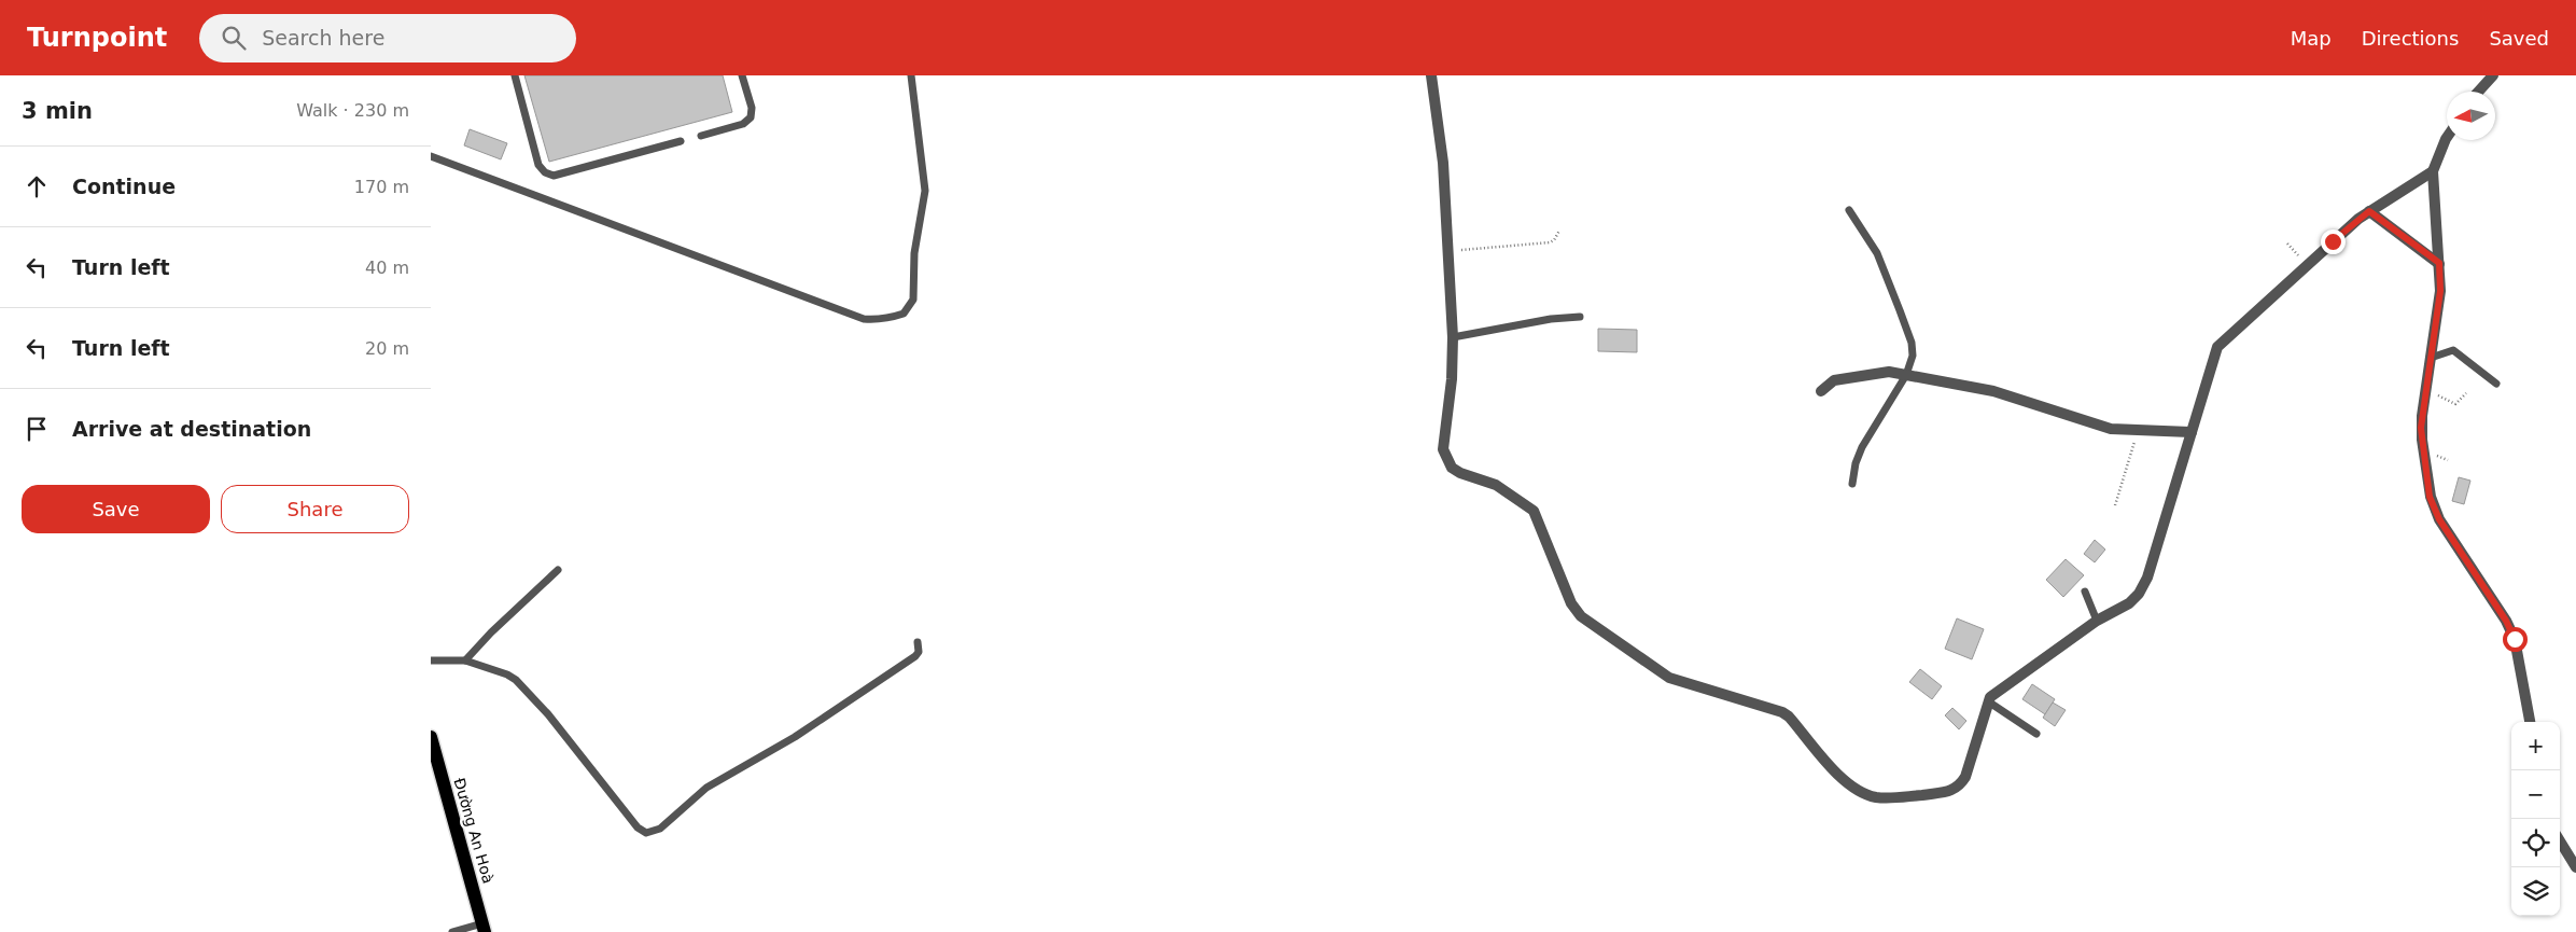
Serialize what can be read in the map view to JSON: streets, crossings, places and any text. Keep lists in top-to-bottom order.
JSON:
{
  "streets": {
    "main road": ["Đường An Hoà"]
  },
  "north": "left",
  "page": {
    "header": "Turnpoint",
    "search": "Search here",
    "nav": ["Map", "Directions", "Saved"],
    "heading": ["3 min", "Walk · 230 m"],
    "list": [
      ["Continue", "170 m"],
      ["Turn left", "40 m"],
      ["Turn left", "20 m"],
      "Arrive at destination"
    ],
    "buttons": ["Save", "Share"],
    "map_buttons": ["+", "−"]
  }
}
